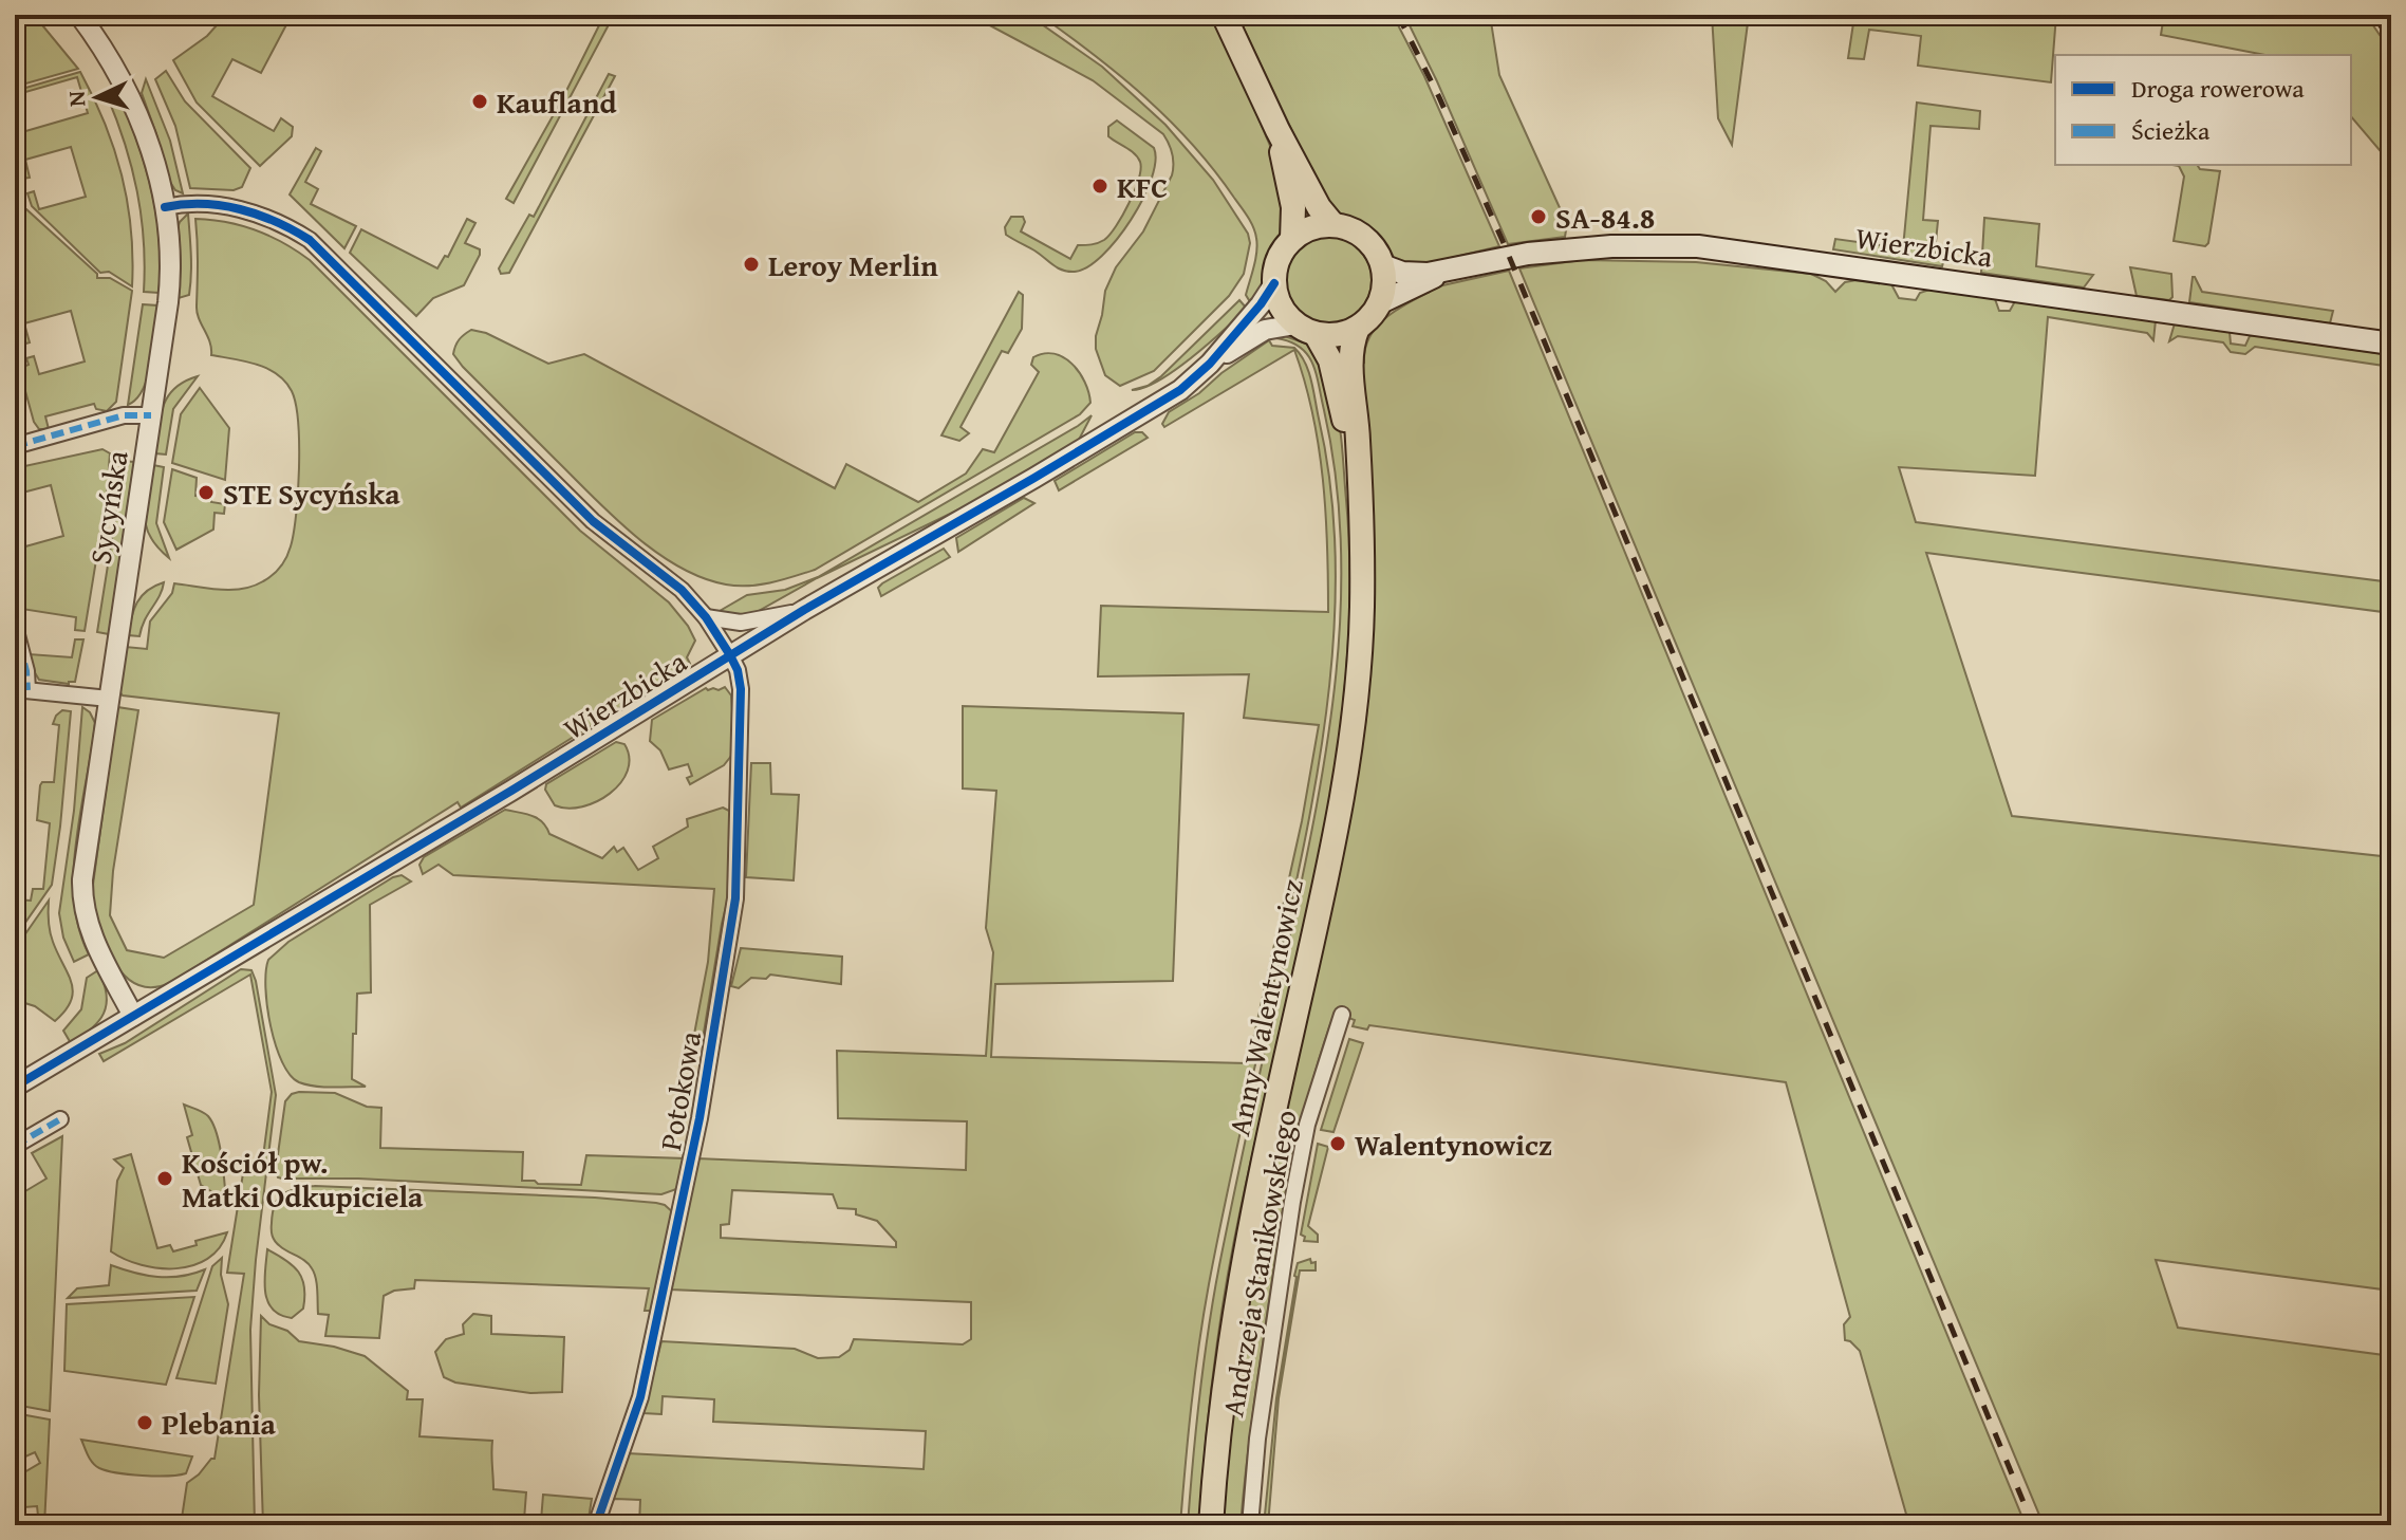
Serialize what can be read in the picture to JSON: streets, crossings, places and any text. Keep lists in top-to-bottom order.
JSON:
{
  "streets": {
    "main road": ["Wierzbicka", "Anny Walentynowicz"],
    "street": ["Sycyńska", "Potokowa", "Andrzeja Stanikowskiego"]
  },
  "crossings": [
    ["Wierzbicka", "Sycyńska"],
    ["Wierzbicka", "Anny Walentynowicz"],
    ["Wierzbicka", "Potokowa"],
    ["Sycyńska", "Potokowa"]
  ],
  "places": [
    "Kaufland",
    "KFC",
    "SA-84.8",
    "Leroy Merlin",
    "STE Sycyńska",
    "Walentynowicz",
    "Kościół pw. Matki Odkupiciela",
    "Plebania"
  ],
  "legend": ["Droga rowerowa", "Ścieżka"],
  "north": "left"
}
